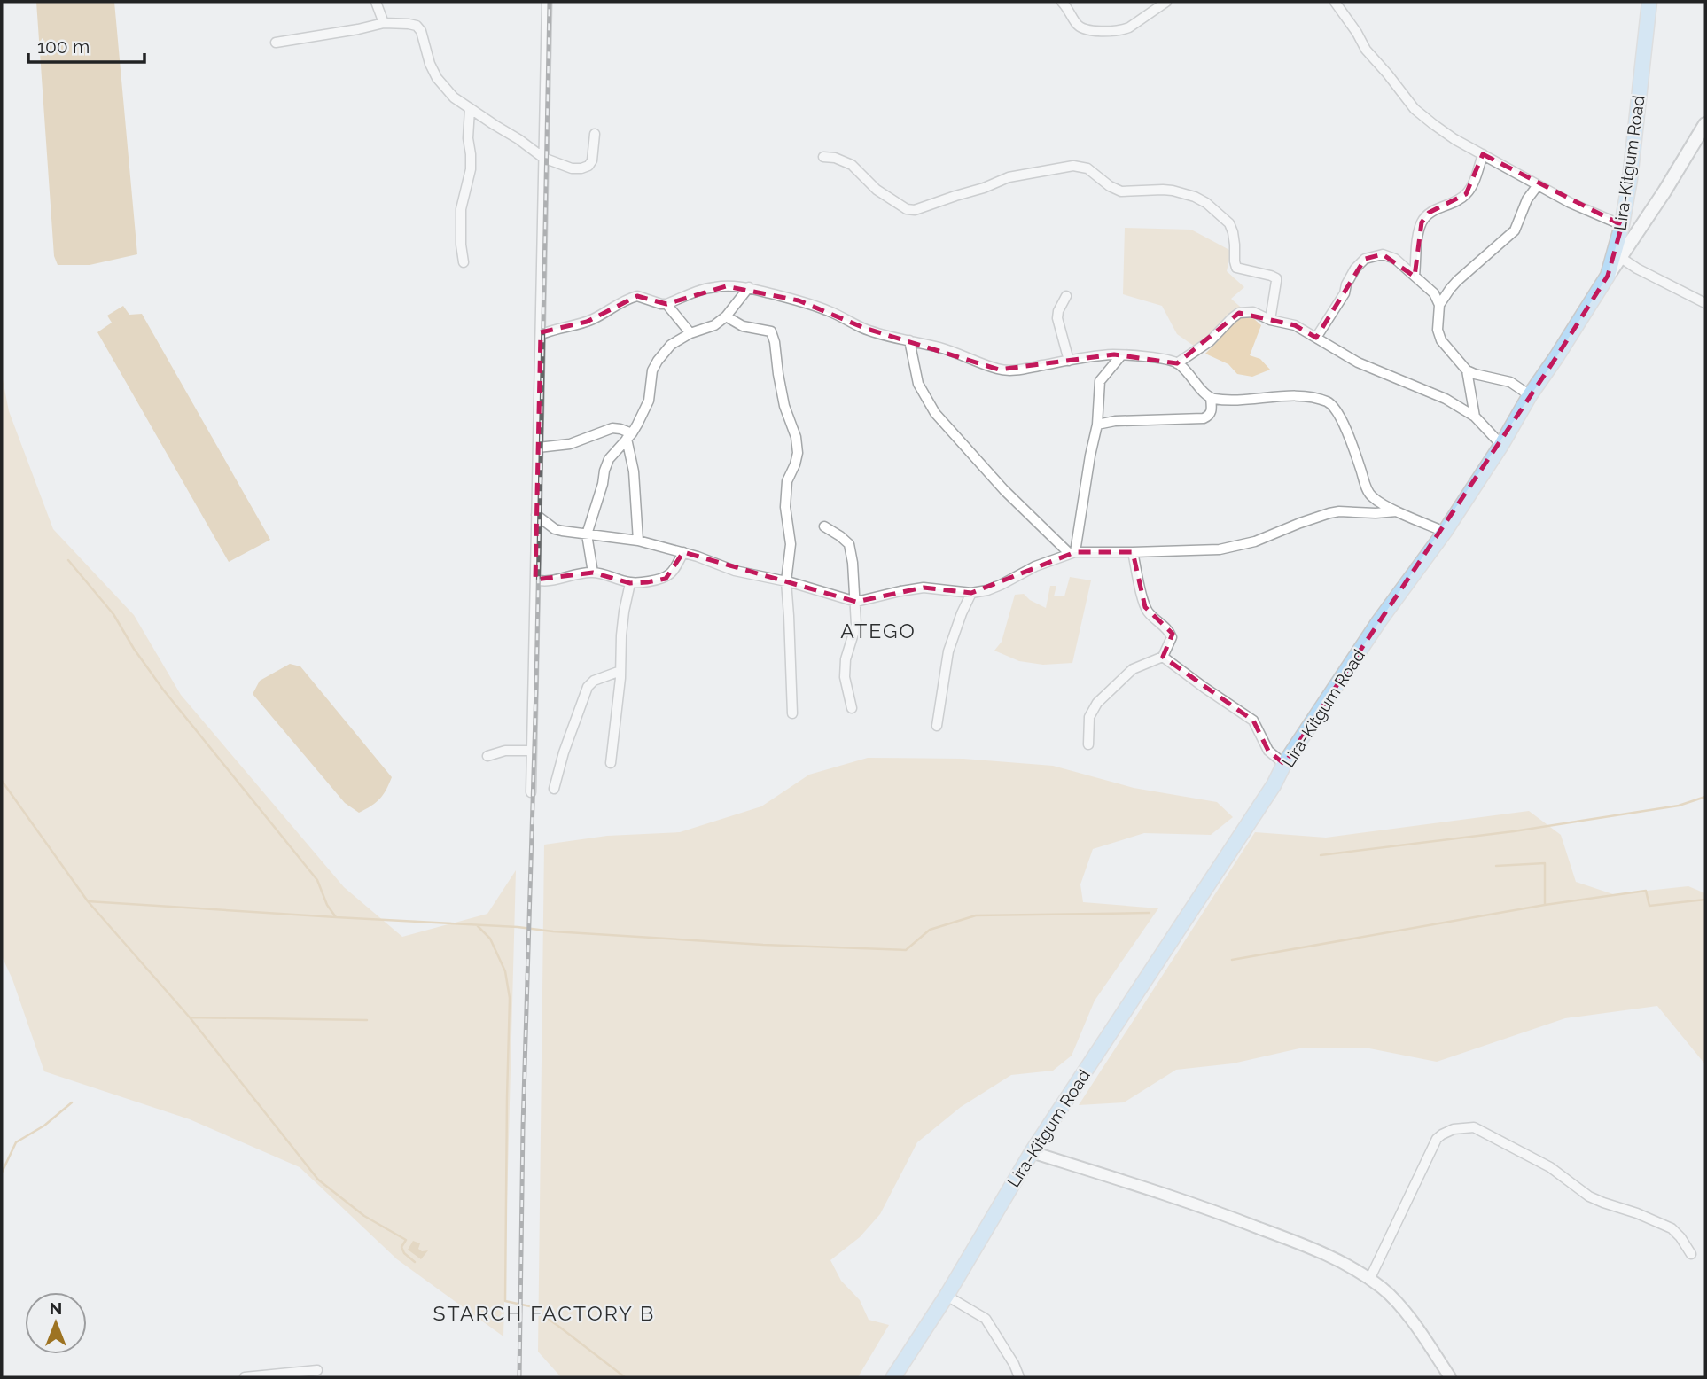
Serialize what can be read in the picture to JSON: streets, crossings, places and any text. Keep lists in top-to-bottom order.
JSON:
{
  "streets": {
    "main road": ["Lira-Kitgum Road"]
  },
  "districts": ["ATEGO", "STARCH FACTORY B"],
  "scale_bar": "100 m",
  "north": "top"
}
